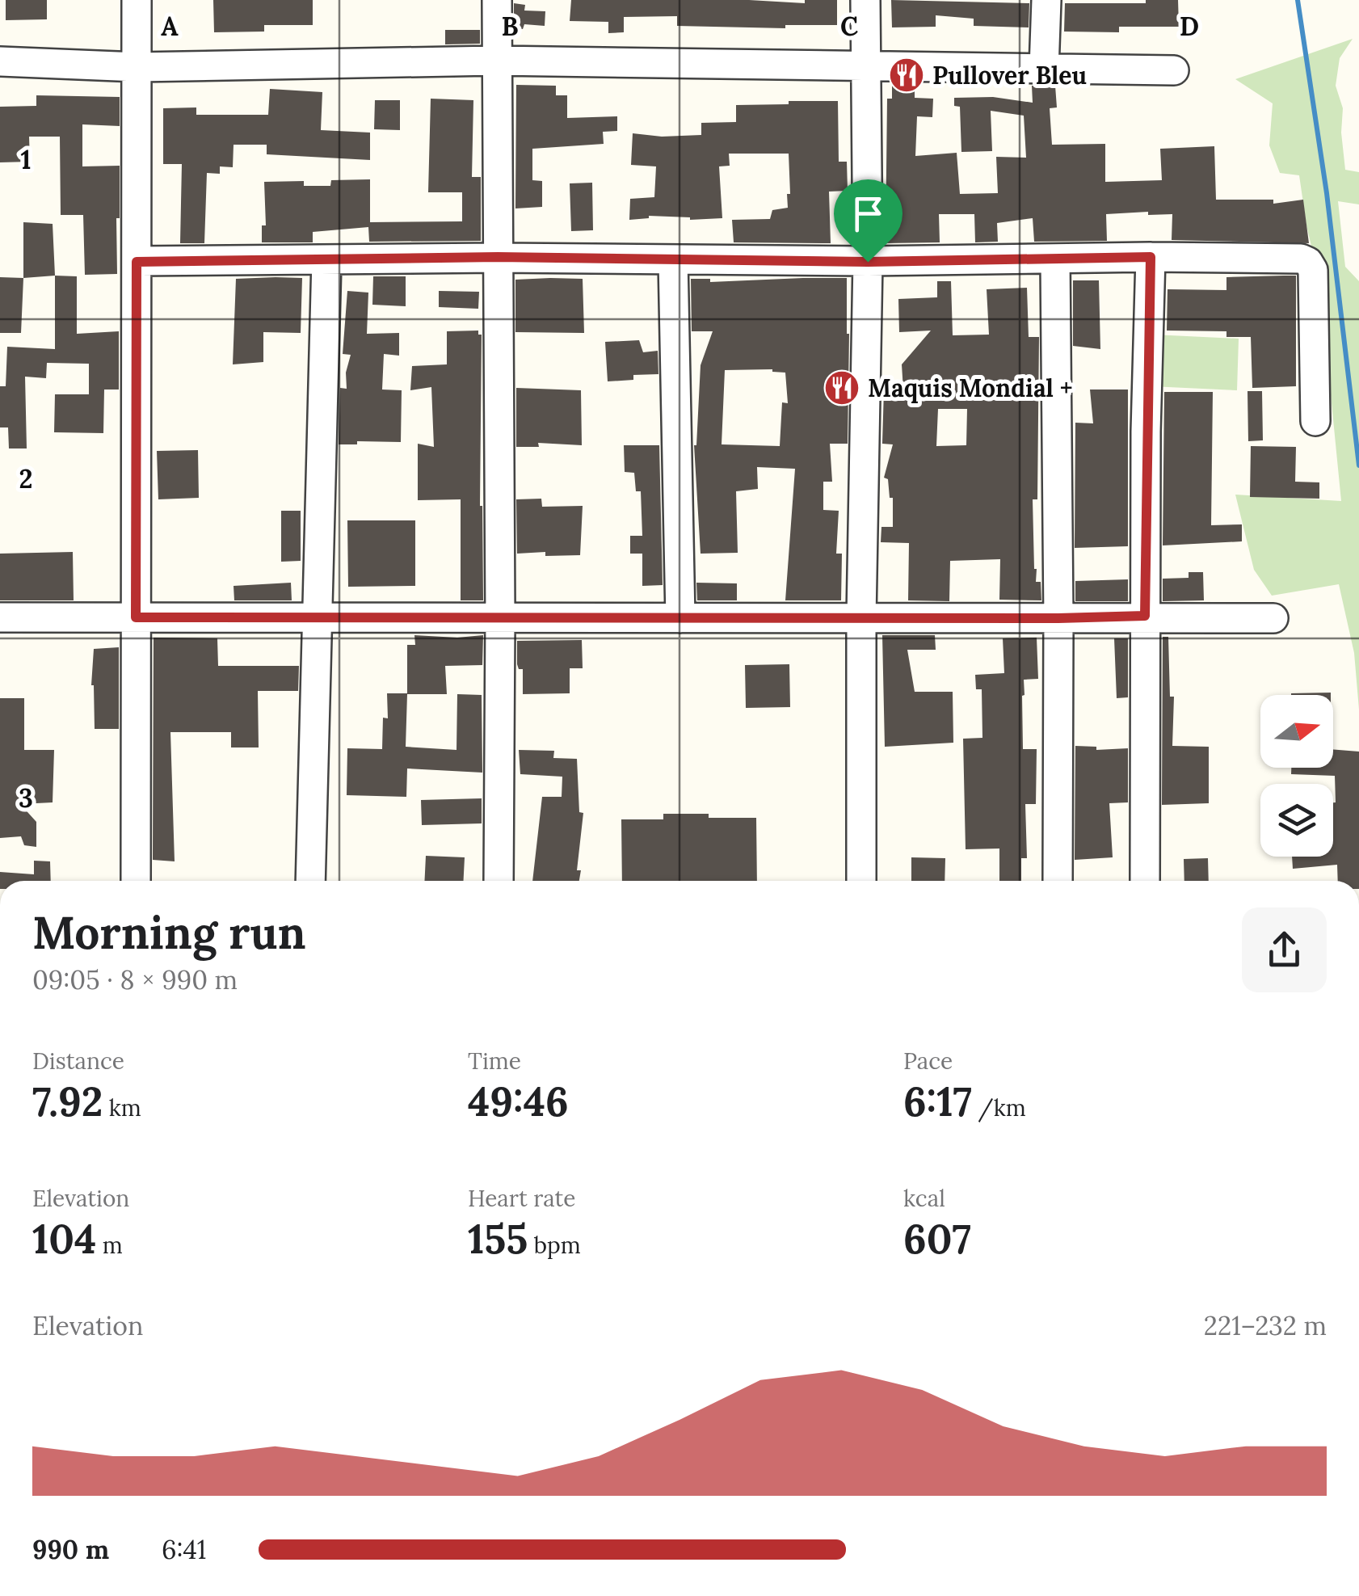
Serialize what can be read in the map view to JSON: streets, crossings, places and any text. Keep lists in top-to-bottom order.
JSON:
{
  "places": {
    "restaurant": ["Pullover Bleu", "Maquis Mondial +"]
  },
  "north": "right",
  "page": {
    "heading": ["Morning run", "09:05 · 8 × 990 m"],
    "stats": [
      ["Distance", "7.92 km"],
      ["Time", "49:46"],
      ["Pace", "6:17 /km"],
      ["Elevation", "104 m"],
      ["Heart rate", "155 bpm"],
      ["kcal", "607"]
    ],
    "chart": ["Elevation", "221–232 m"],
    "list": [
      {
        "name": "990 m",
        "note": "6:41"
      }
    ]
  },
  "grid": {
    "columns": [
      "A",
      "B",
      "C",
      "D"
    ],
    "rows": ["1", "2", "3"]
  }
}
